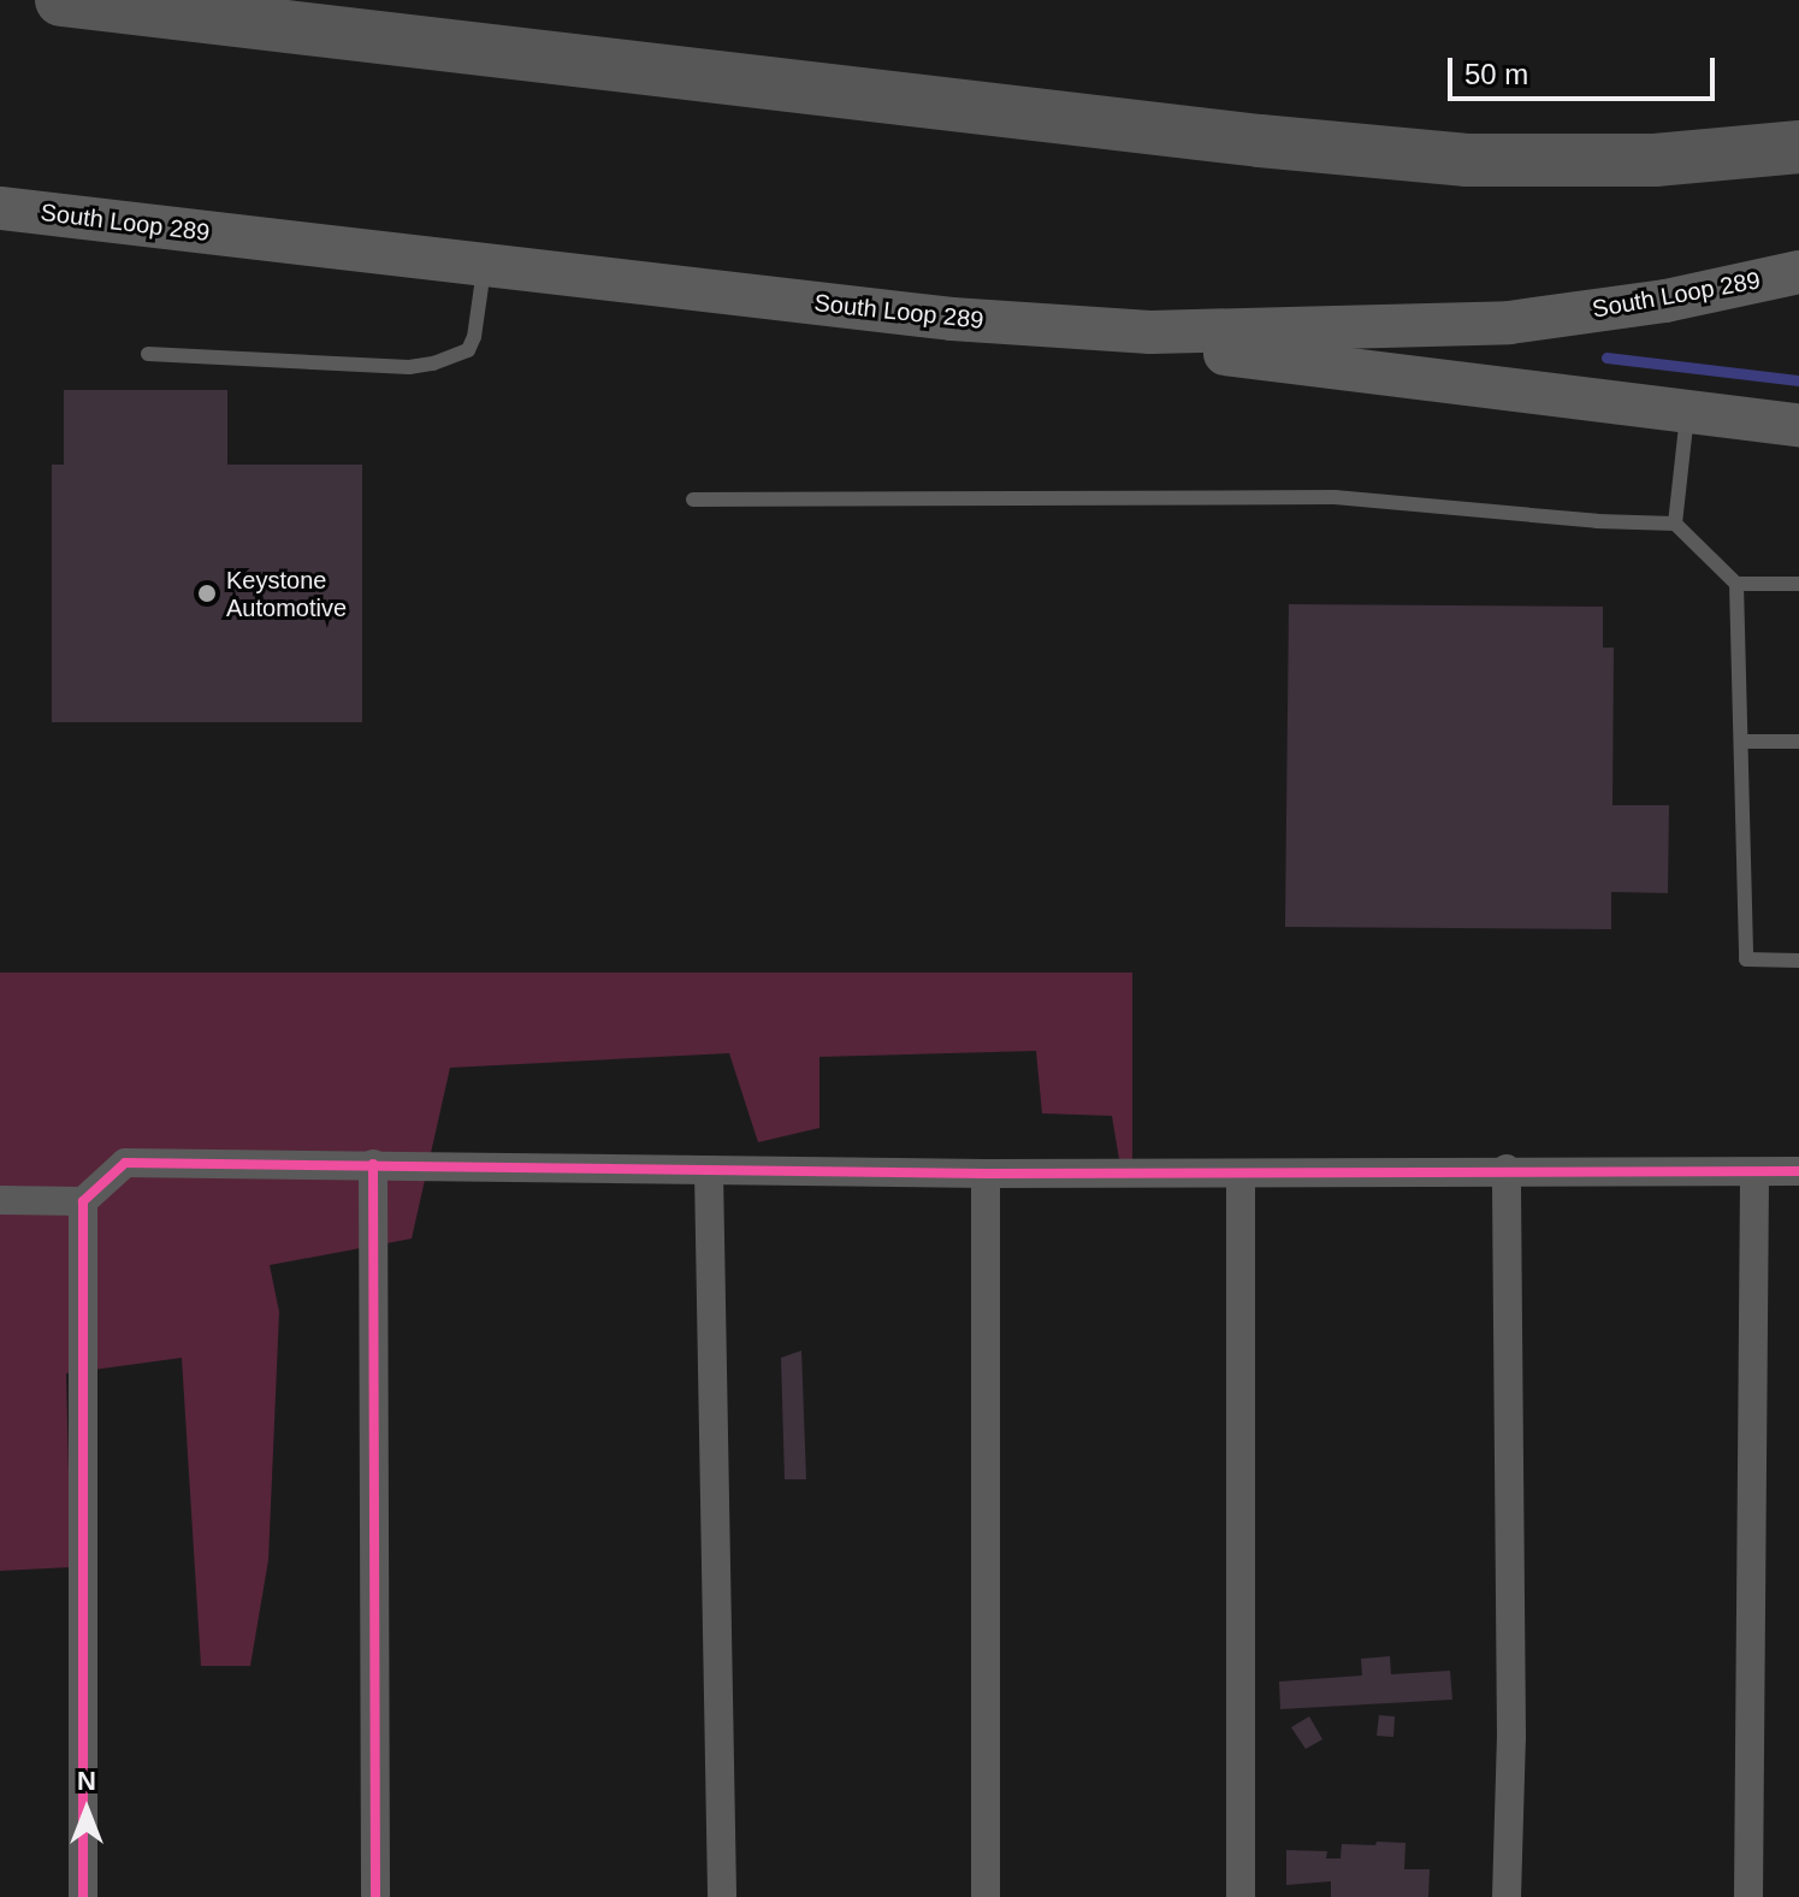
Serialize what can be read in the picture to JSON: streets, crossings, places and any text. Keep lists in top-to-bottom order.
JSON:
{
  "streets": {
    "main road": ["South Loop 289"]
  },
  "places": ["Keystone Automotive"],
  "scale_bar": "50 m",
  "north": "top"
}
